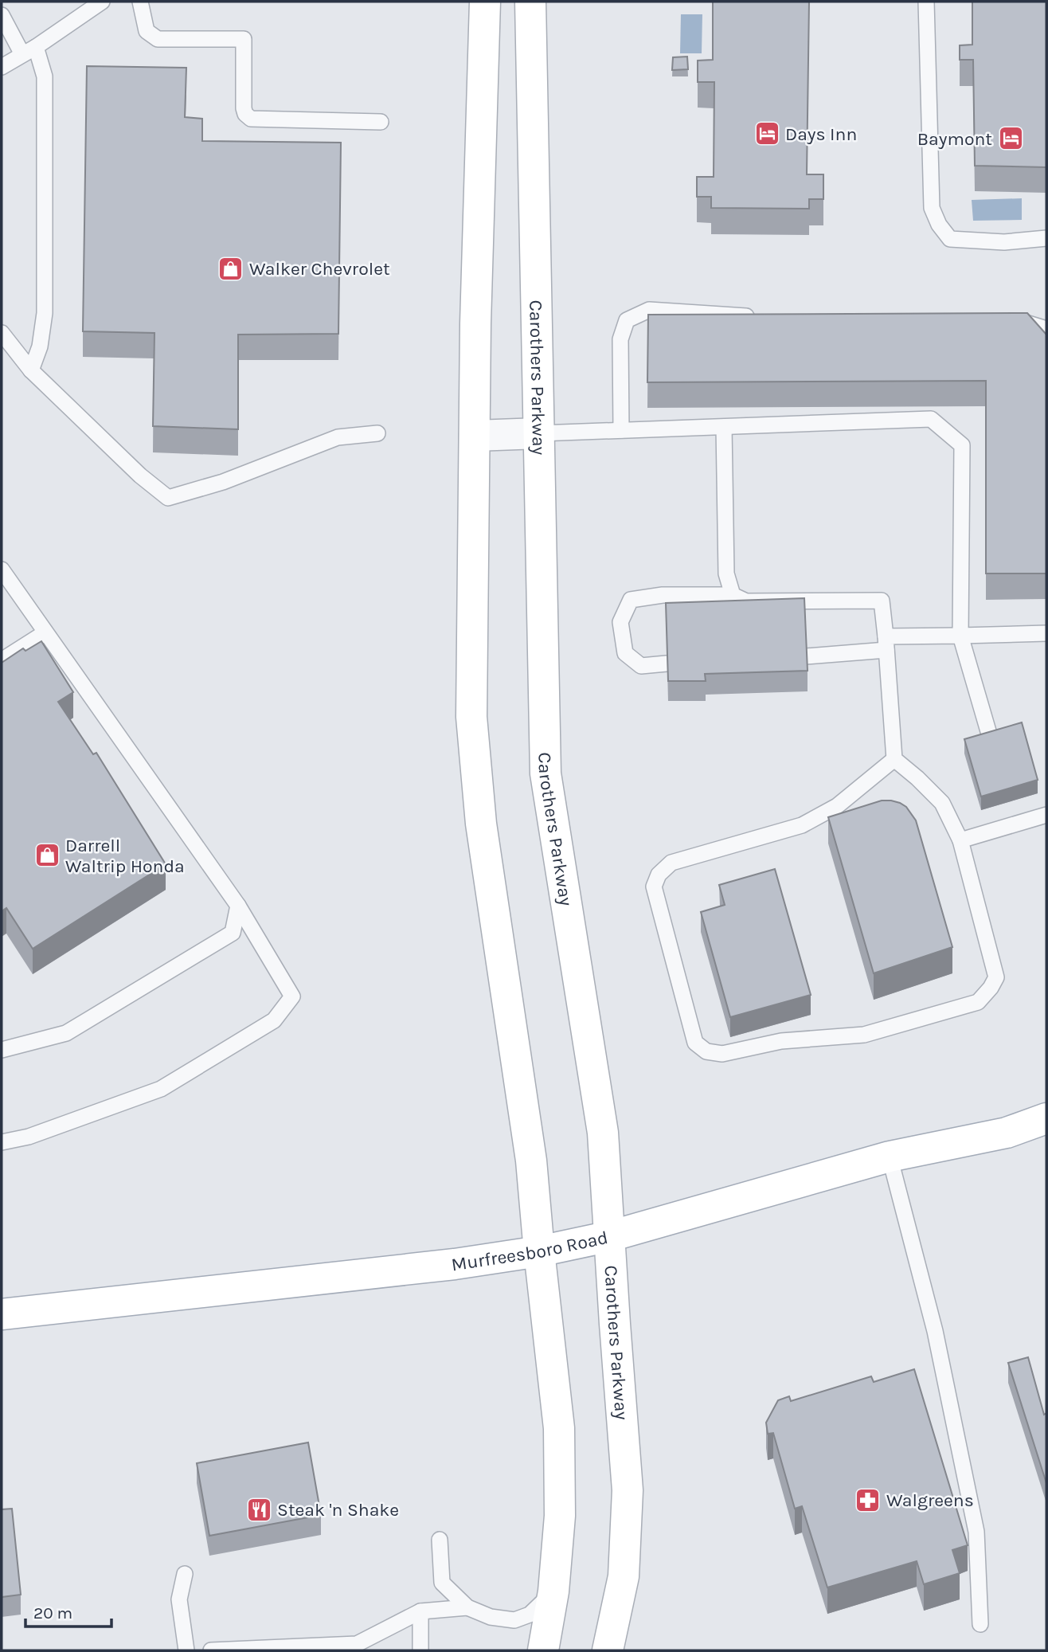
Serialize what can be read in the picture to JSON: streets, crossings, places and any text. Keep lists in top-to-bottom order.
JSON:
{
  "streets": {
    "main road": ["Carothers Parkway", "Murfreesboro Road"]
  },
  "crossings": [
    ["Carothers Parkway", "Murfreesboro Road"]
  ],
  "places": {
    "hotel": ["Days Inn", "Baymont"],
    "shop": ["Walker Chevrolet", "Darrell Waltrip Honda"],
    "pharmacy": ["Walgreens"],
    "restaurant": ["Steak 'n Shake"]
  },
  "scale_bar": "20 m"
}
